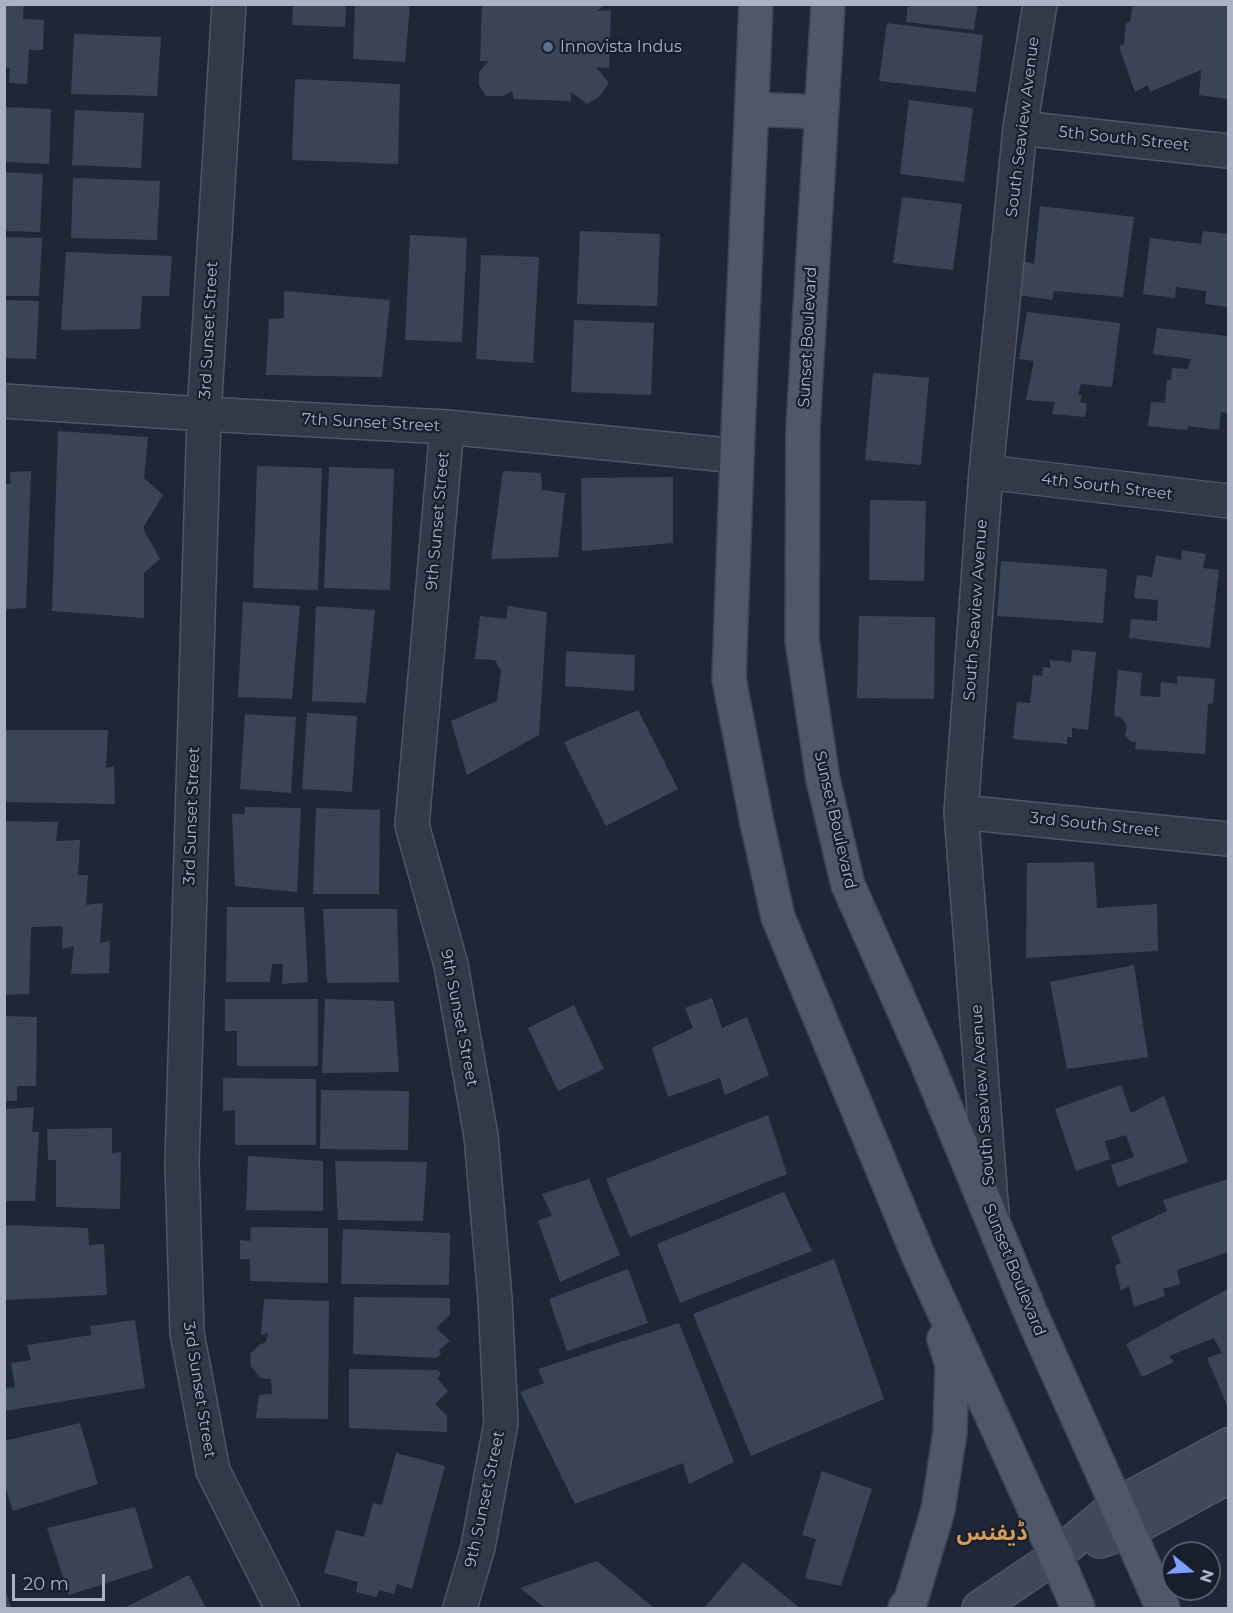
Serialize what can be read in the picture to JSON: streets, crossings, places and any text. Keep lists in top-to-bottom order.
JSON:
{
  "streets": {
    "main road": ["Sunset Boulevard"],
    "street": [
      "South Seaview Avenue",
      "5th South Street",
      "3rd Sunset Street",
      "7th Sunset Street",
      "4th South Street",
      "9th Sunset Street",
      "3rd South Street"
    ]
  },
  "crossings": [
    ["South Seaview Avenue", "5th South Street"],
    ["South Seaview Avenue", "Sunset Boulevard"],
    ["South Seaview Avenue", "4th South Street"],
    ["South Seaview Avenue", "3rd South Street"],
    ["3rd Sunset Street", "7th Sunset Street"],
    ["7th Sunset Street", "9th Sunset Street"]
  ],
  "districts": ["ڈیفنس"],
  "places": ["Innovista Indus"],
  "scale_bar": "20 m",
  "north": "right"
}
